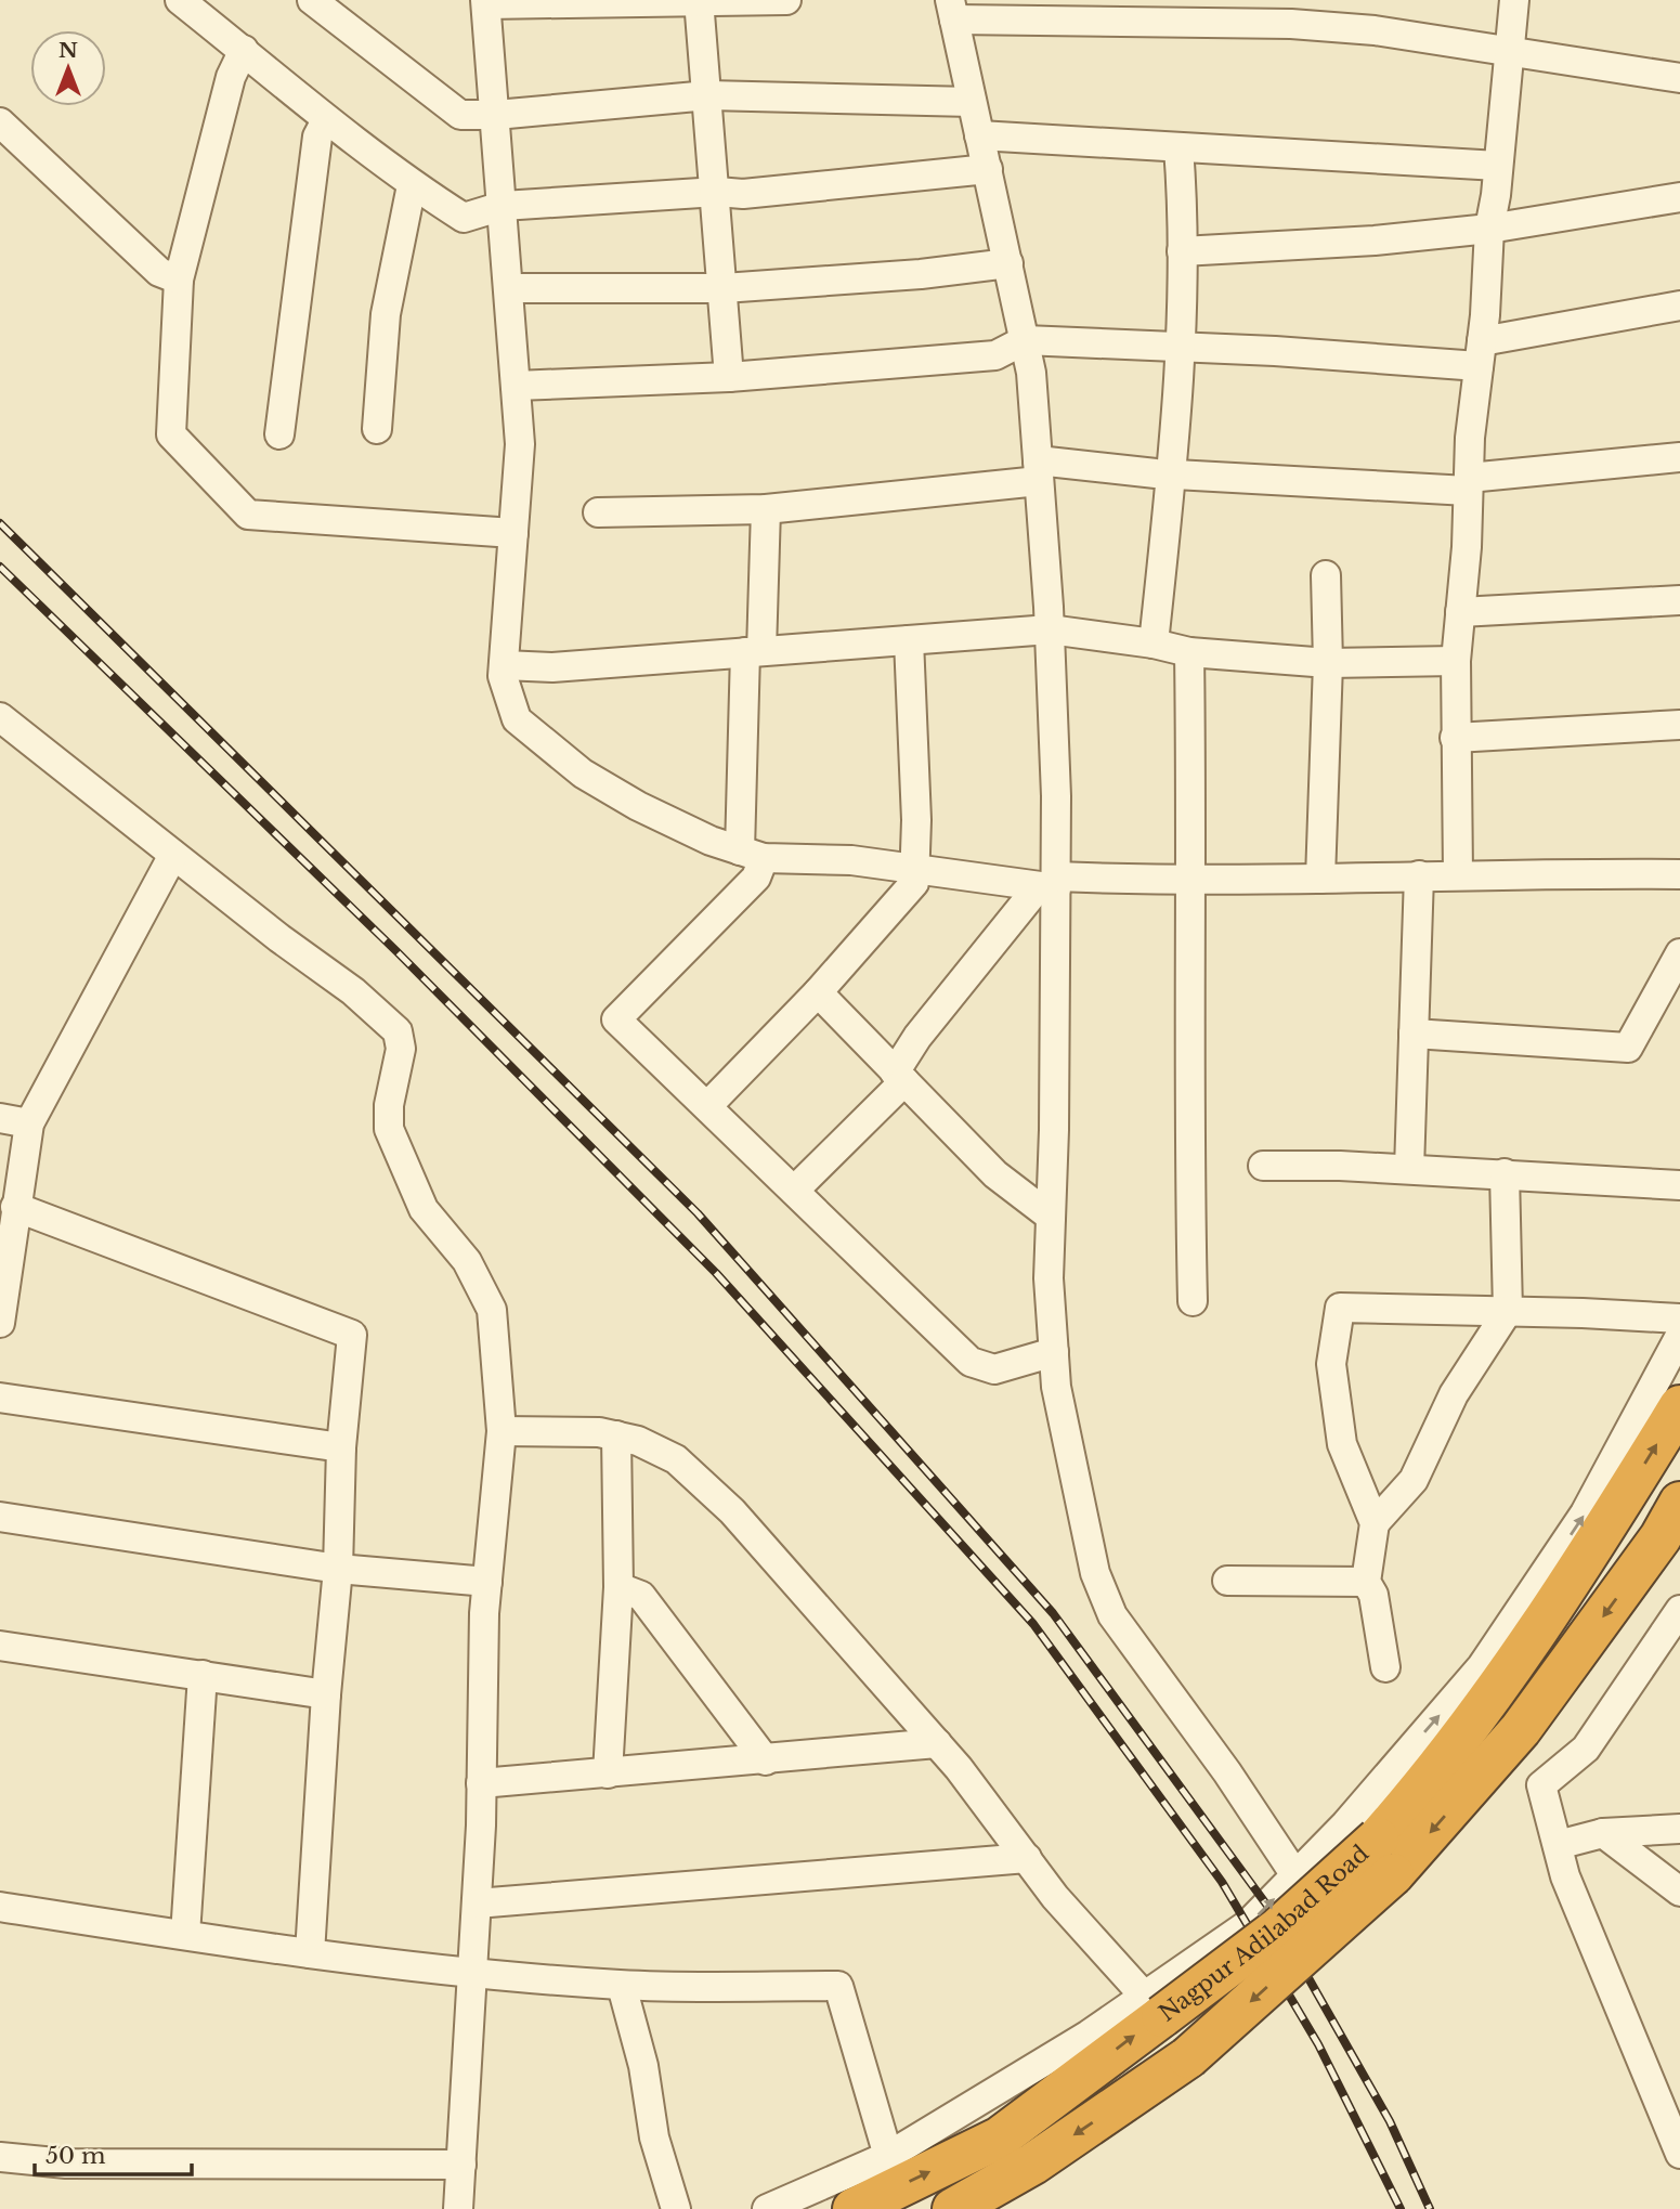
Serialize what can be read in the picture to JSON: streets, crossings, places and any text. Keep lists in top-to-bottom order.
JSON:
{
  "streets": {
    "highway": ["Nagpur Adilabad Road"]
  },
  "scale_bar": "50 m",
  "north": "top"
}
